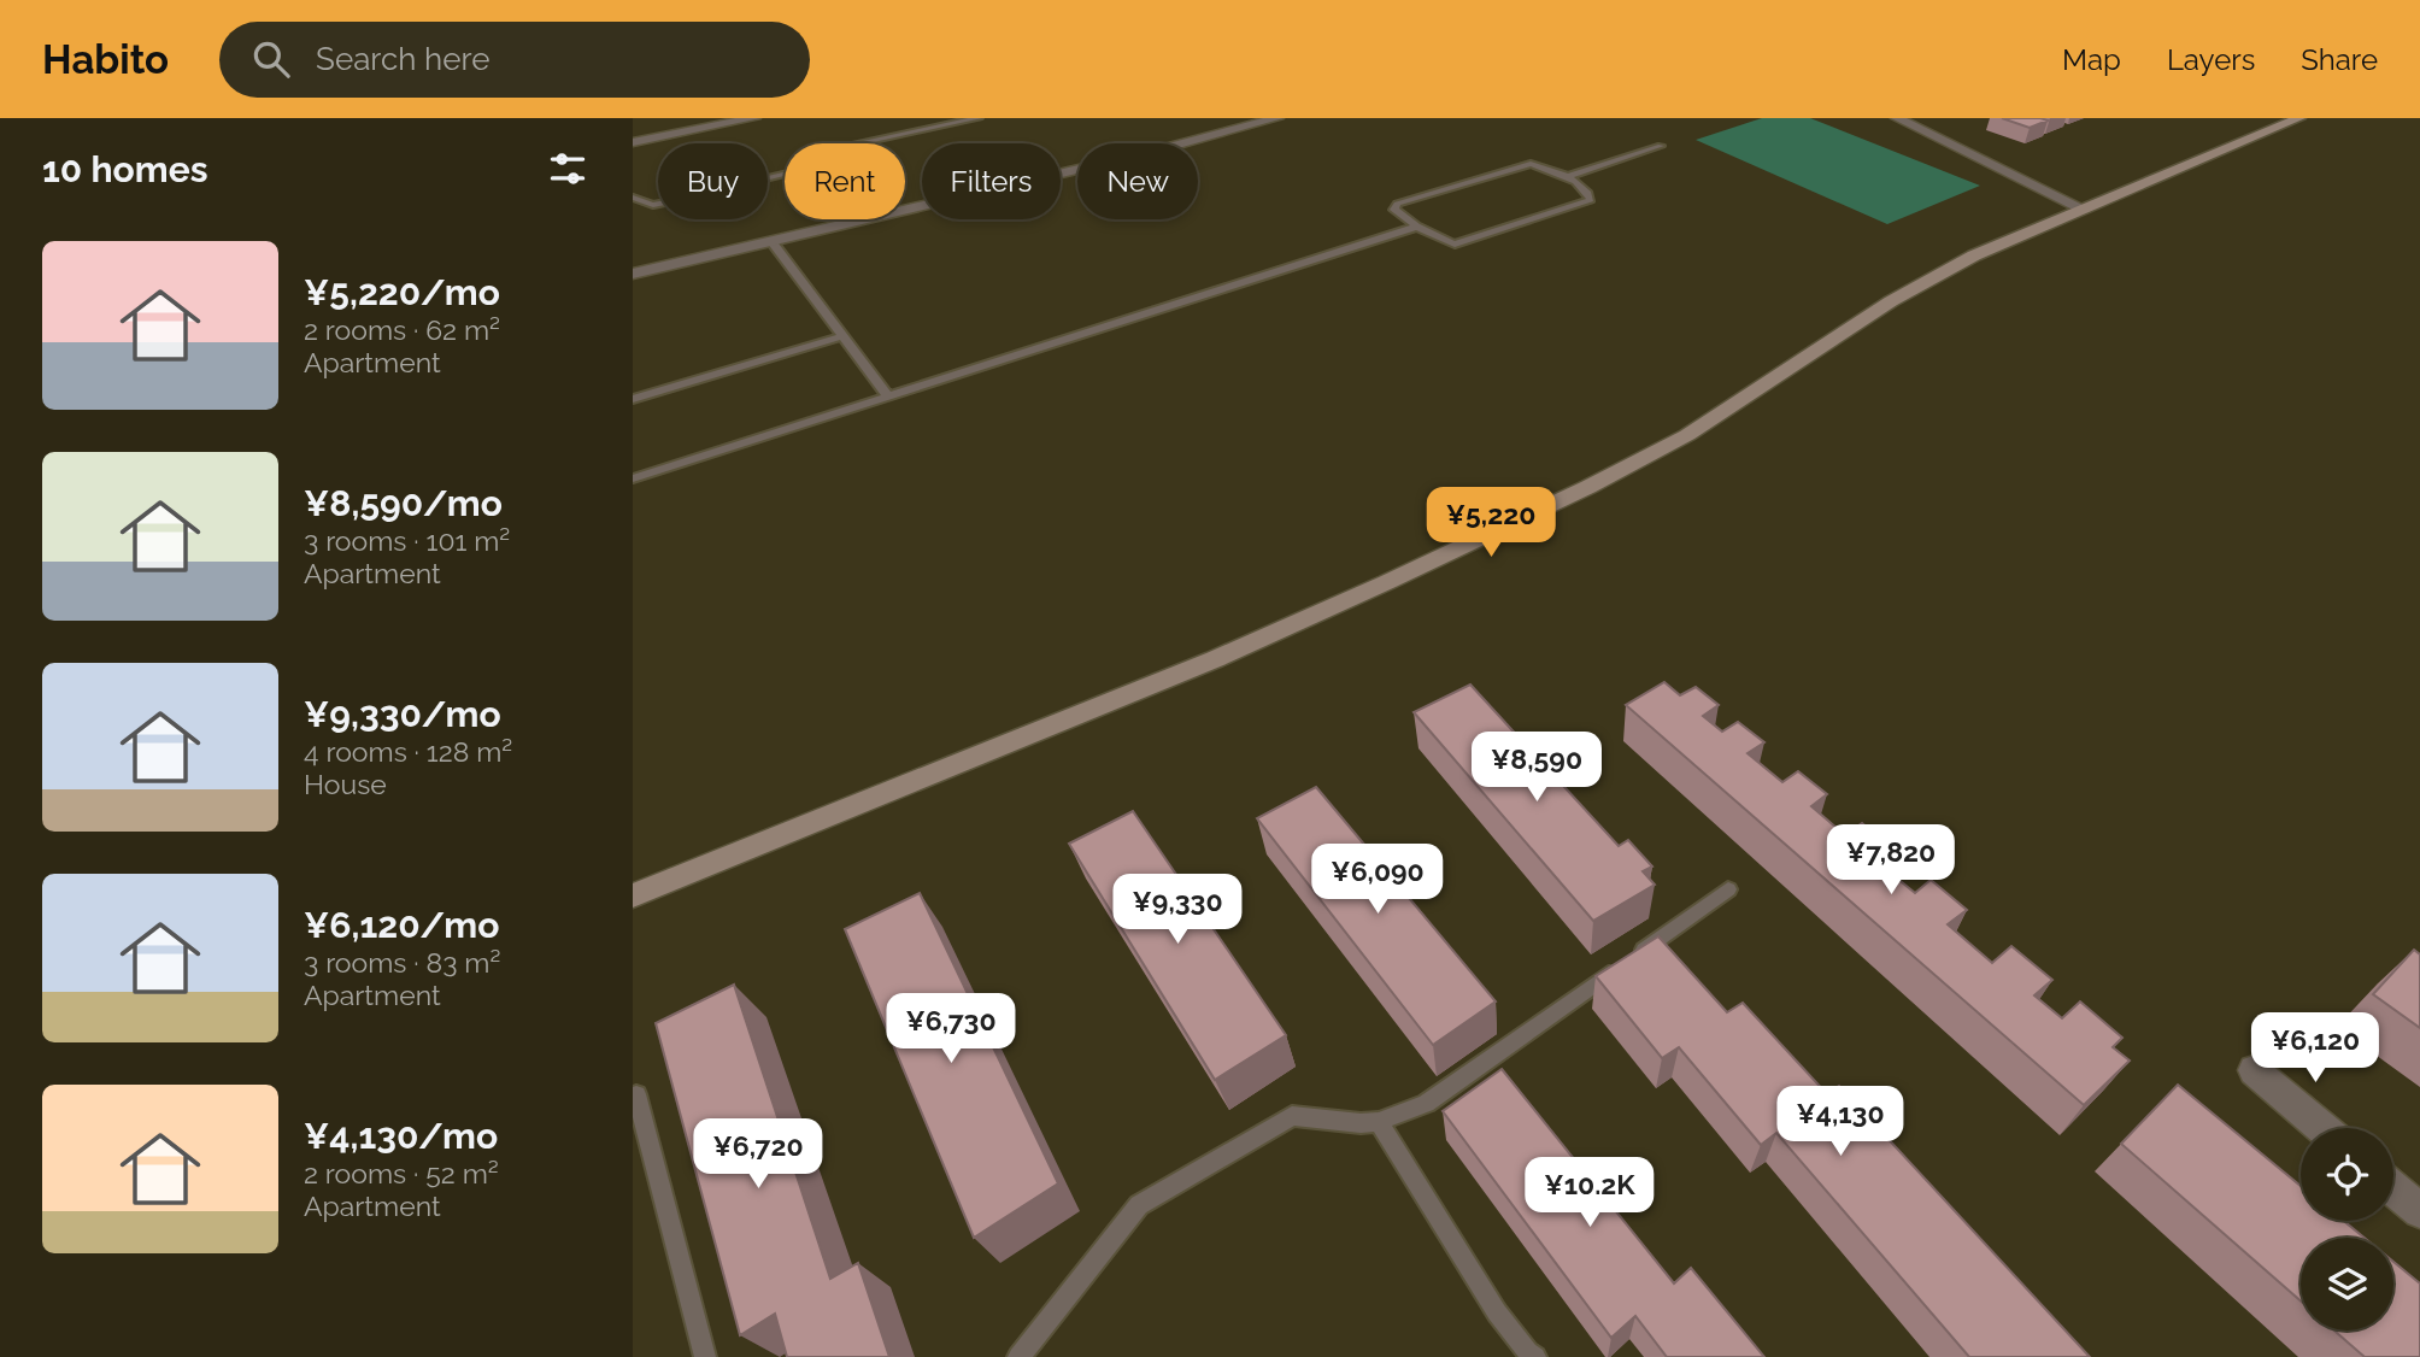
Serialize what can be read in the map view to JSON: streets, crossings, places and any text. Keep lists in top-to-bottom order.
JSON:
{
  "page": {
    "header": "Habito",
    "search": "Search here",
    "nav": ["Map", "Layers", "Share"],
    "heading": "10 homes",
    "chip": [
      "Buy",
      "Rent",
      "Filters",
      "New"
    ],
    "list": [
      {
        "name": "¥5,220/mo",
        "note": "2 rooms · 62 m² · Apartment"
      },
      {
        "name": "¥8,590/mo",
        "note": "3 rooms · 101 m² · Apartment"
      },
      {
        "name": "¥9,330/mo",
        "note": "4 rooms · 128 m² · House"
      },
      {
        "name": "¥6,120/mo",
        "note": "3 rooms · 83 m² · Apartment"
      },
      {
        "name": "¥4,130/mo",
        "note": "2 rooms · 52 m² · Apartment"
      }
    ],
    "price": [
      "¥5,220",
      "¥8,590",
      "¥7,820",
      "¥6,090",
      "¥9,330",
      "¥6,730",
      "¥6,120",
      "¥4,130",
      "¥6,720",
      "¥10.2K"
    ]
  }
}
